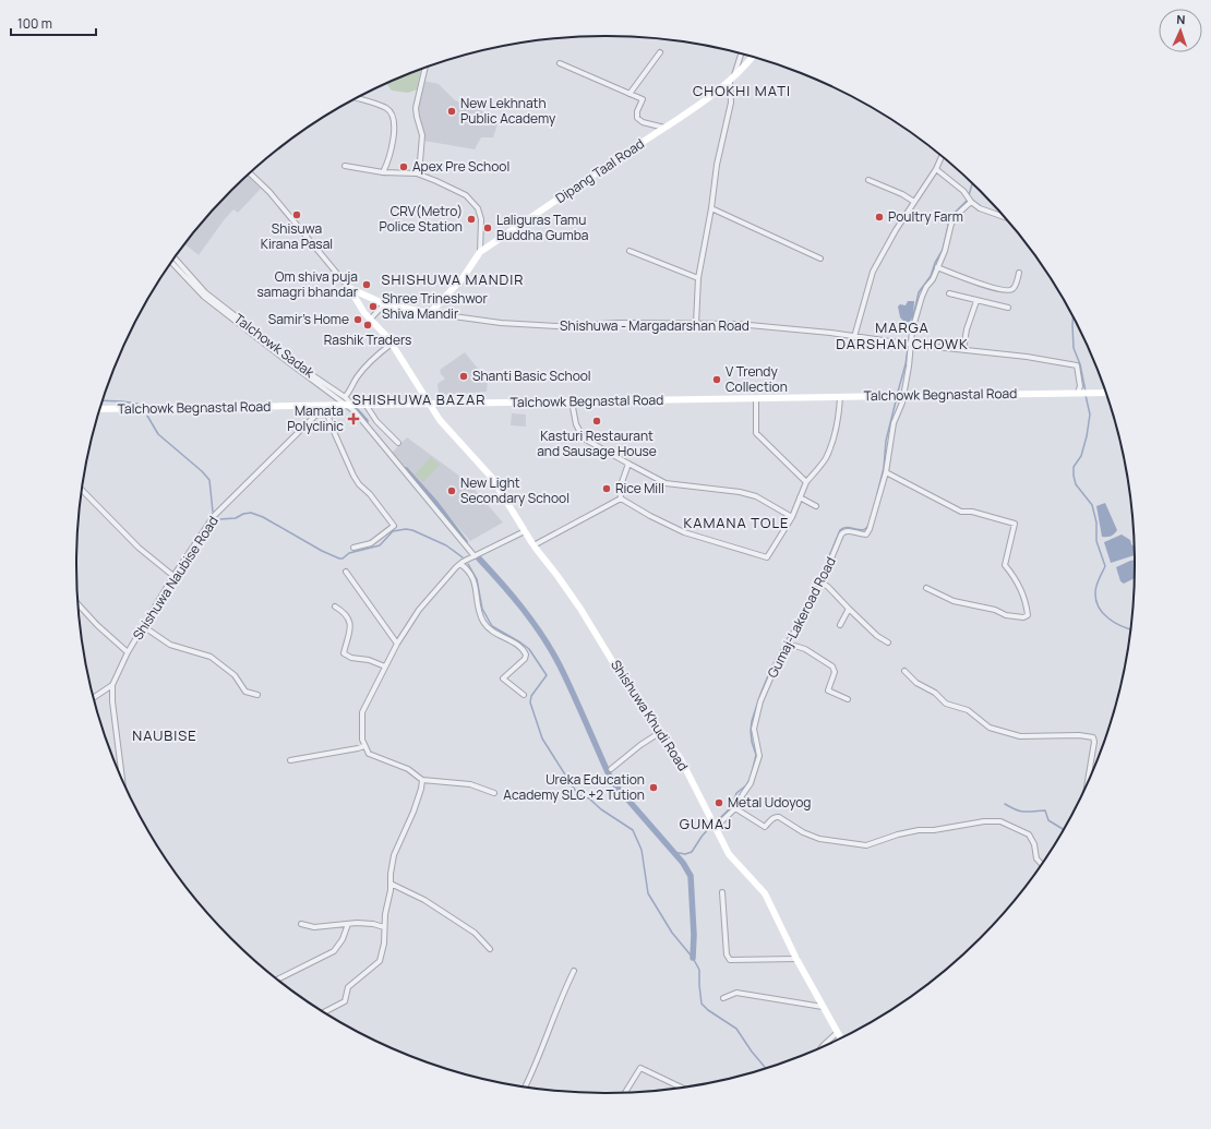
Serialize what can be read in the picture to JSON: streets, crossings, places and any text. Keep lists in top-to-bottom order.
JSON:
{
  "streets": {
    "main road": ["Dipang Taal Road", "Talchowk Begnastal Road", "Shishuwa Khudi Road"],
    "street": [
      "Shishuwa - Margadarshan Road",
      "Talchowk Sadak",
      "Shishuwa Naubise Road",
      "Gumaj-Lakeroad Road"
    ]
  },
  "crossings": [
    ["Dipang Taal Road", "Shishuwa - Margadarshan Road"],
    ["Shishuwa - Margadarshan Road", "Talchowk Begnastal Road"],
    ["Shishuwa - Margadarshan Road", "Gumaj-Lakeroad Road"],
    ["Talchowk Sadak", "Talchowk Begnastal Road"],
    ["Talchowk Begnastal Road", "Shishuwa Naubise Road"],
    ["Talchowk Begnastal Road", "Gumaj-Lakeroad Road"],
    ["Talchowk Begnastal Road", "Shishuwa Khudi Road"],
    ["Gumaj-Lakeroad Road", "Shishuwa Khudi Road"]
  ],
  "districts": [
    "CHOKHI MATI",
    "SHISHUWA MANDIR",
    "MARGA DARSHAN CHOWK",
    "SHISHUWA BAZAR",
    "KAMANA TOLE",
    "NAUBISE",
    "GUMAJ"
  ],
  "places": {
    "other": [
      "New Lekhnath Public Academy",
      "Apex Pre School",
      "Shisuwa Kirana Pasal",
      "Poultry Farm",
      "CRV(Metro) Police Station",
      "Laliguras Tamu Buddha Gumba",
      "Om shiva puja samagri bhandar",
      "Shree Trineshwor Shiva Mandir",
      "Samir's Home",
      "Rashik Traders",
      "Shanti Basic School",
      "V Trendy Collection",
      "Kasturi Restaurant and Sausage House",
      "Rice Mill",
      "New Light Secondary School",
      "Ureka Education Academy SLC +2 Tution",
      "Metal Udoyog"
    ],
    "health": ["Mamata Polyclinic"]
  },
  "scale_bar": "100 m",
  "north": "top"
}
